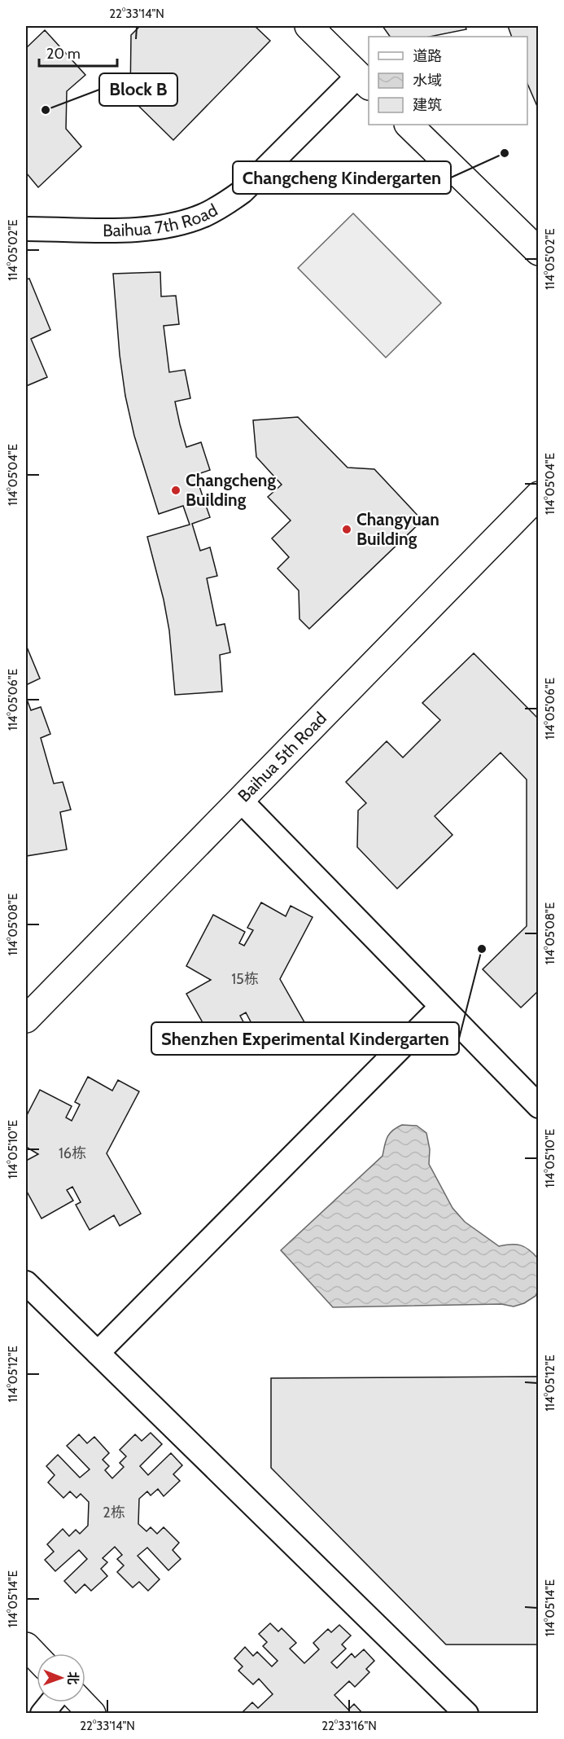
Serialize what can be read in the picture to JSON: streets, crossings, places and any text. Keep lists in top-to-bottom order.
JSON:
{
  "streets": {
    "street": ["Baihua 7th Road", "Baihua 5th Road"]
  },
  "places": [
    "Block B",
    "Changcheng Kindergarten",
    "Changcheng Building",
    "Changyuan Building",
    "Shenzhen Experimental Kindergarten"
  ],
  "house_numbers": ["15栋", "16栋", "2栋"],
  "legend": ["道路", "水域", "建筑"],
  "scale_bar": "20 m",
  "north": "right",
  "coordinates": [
    "22°33'14\"N",
    "114°05'02\"E",
    "114°05'04\"E",
    "114°05'06\"E",
    "114°05'08\"E",
    "114°05'10\"E",
    "114°05'12\"E",
    "114°05'14\"E",
    "22°33'16\"N"
  ]
}
